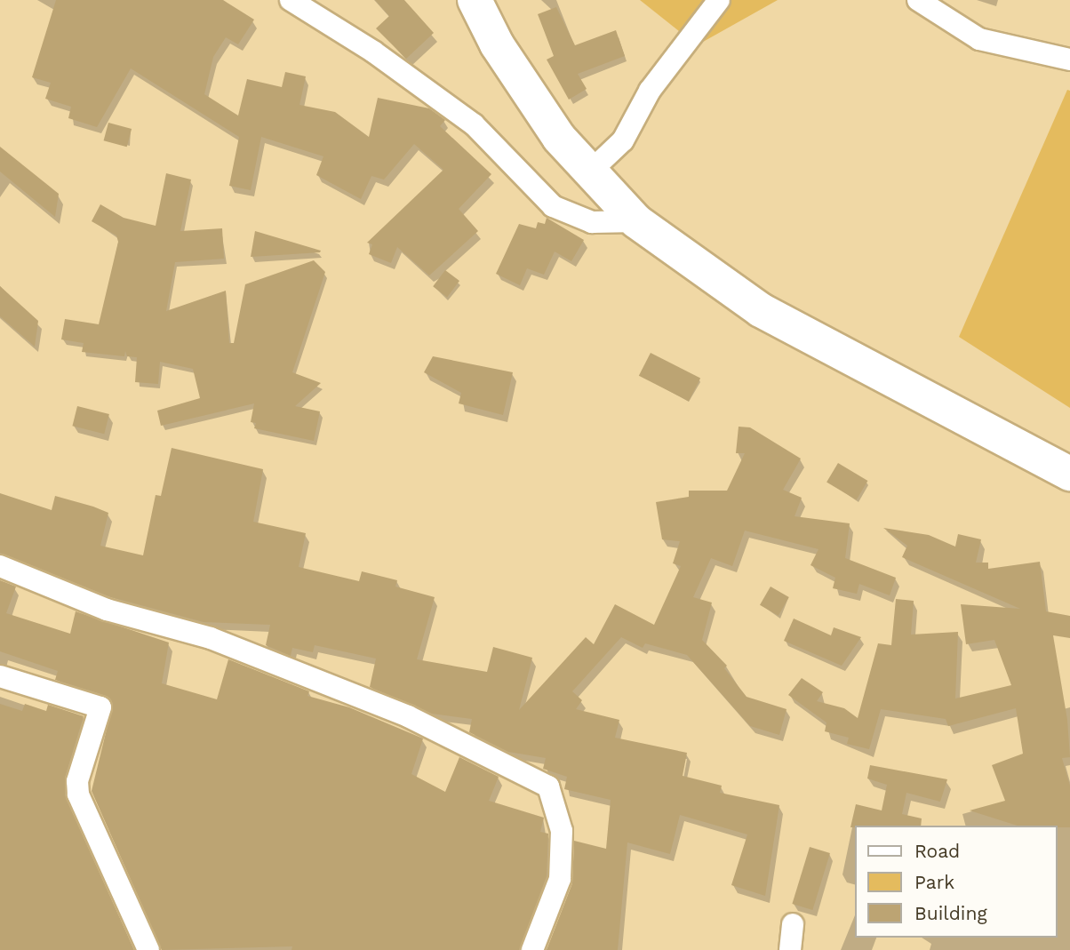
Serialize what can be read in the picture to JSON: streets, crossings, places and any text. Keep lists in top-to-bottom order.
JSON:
{
  "legend": ["Road", "Park", "Building"]
}
